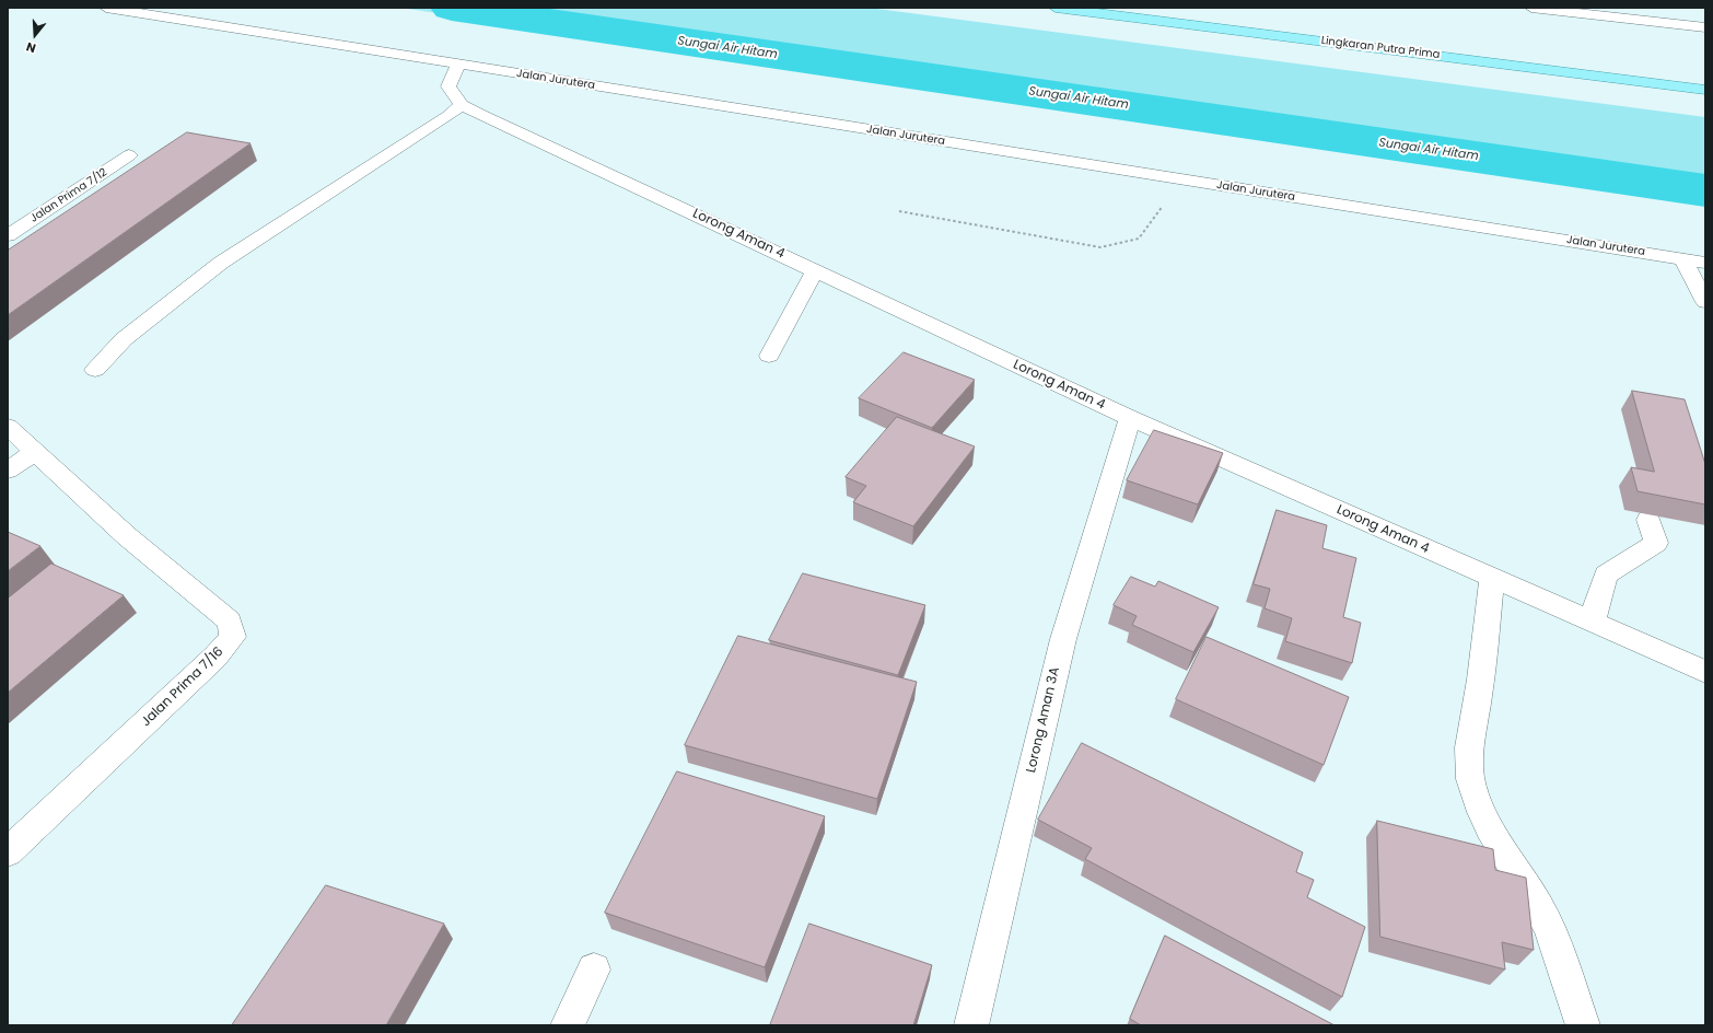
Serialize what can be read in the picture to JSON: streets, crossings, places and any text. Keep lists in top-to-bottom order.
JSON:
{
  "streets": {
    "main road": ["Lingkaran Putra Prima"],
    "street": [
      "Jalan Jurutera",
      "Jalan Prima 7/12",
      "Lorong Aman 4",
      "Jalan Prima 7/16",
      "Lorong Aman 3A"
    ]
  },
  "crossings": [
    ["Jalan Jurutera", "Lorong Aman 4"],
    ["Lorong Aman 4", "Lorong Aman 3A"]
  ],
  "water": ["Sungai Air Hitam"],
  "north": "bottom"
}
